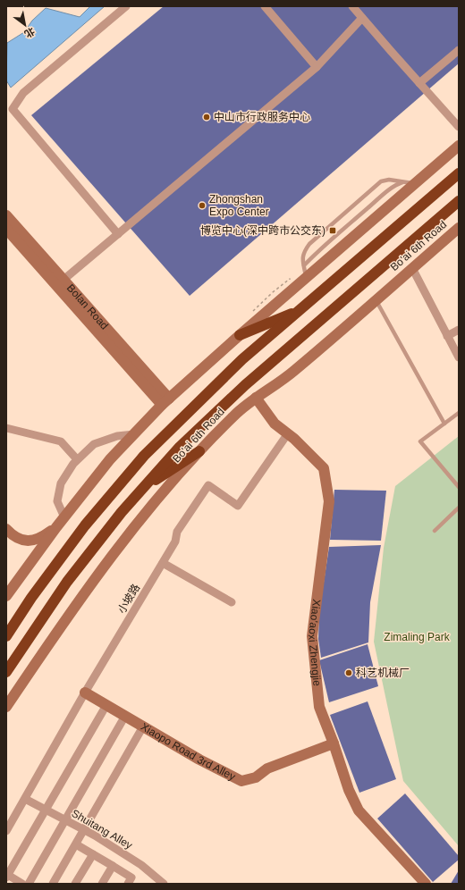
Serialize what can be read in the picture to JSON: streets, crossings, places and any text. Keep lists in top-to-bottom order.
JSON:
{
  "streets": {
    "highway": ["Bo'ai 6th Road"],
    "street": [
      "Bolan Road",
      "小坡路",
      "Xiao'aoxi Zhengjie",
      "Xiaopo Road 3rd Alley",
      "Shuitang Alley"
    ]
  },
  "crossings": [
    ["Bo'ai 6th Road", "Xiao'aoxi Zhengjie"],
    ["小坡路", "Xiao'aoxi Zhengjie"],
    ["小坡路", "Xiaopo Road 3rd Alley"],
    ["小坡路", "Shuitang Alley"],
    ["Xiao'aoxi Zhengjie", "Xiaopo Road 3rd Alley"]
  ],
  "parks": ["Zimaling Park"],
  "places": {
    "other": ["中山市行政服务中心", "Zhongshan Expo Center", "科艺机械厂"],
    "transit": ["博览中心(深中跨市公交东)"]
  },
  "north": "bottom right"
}
